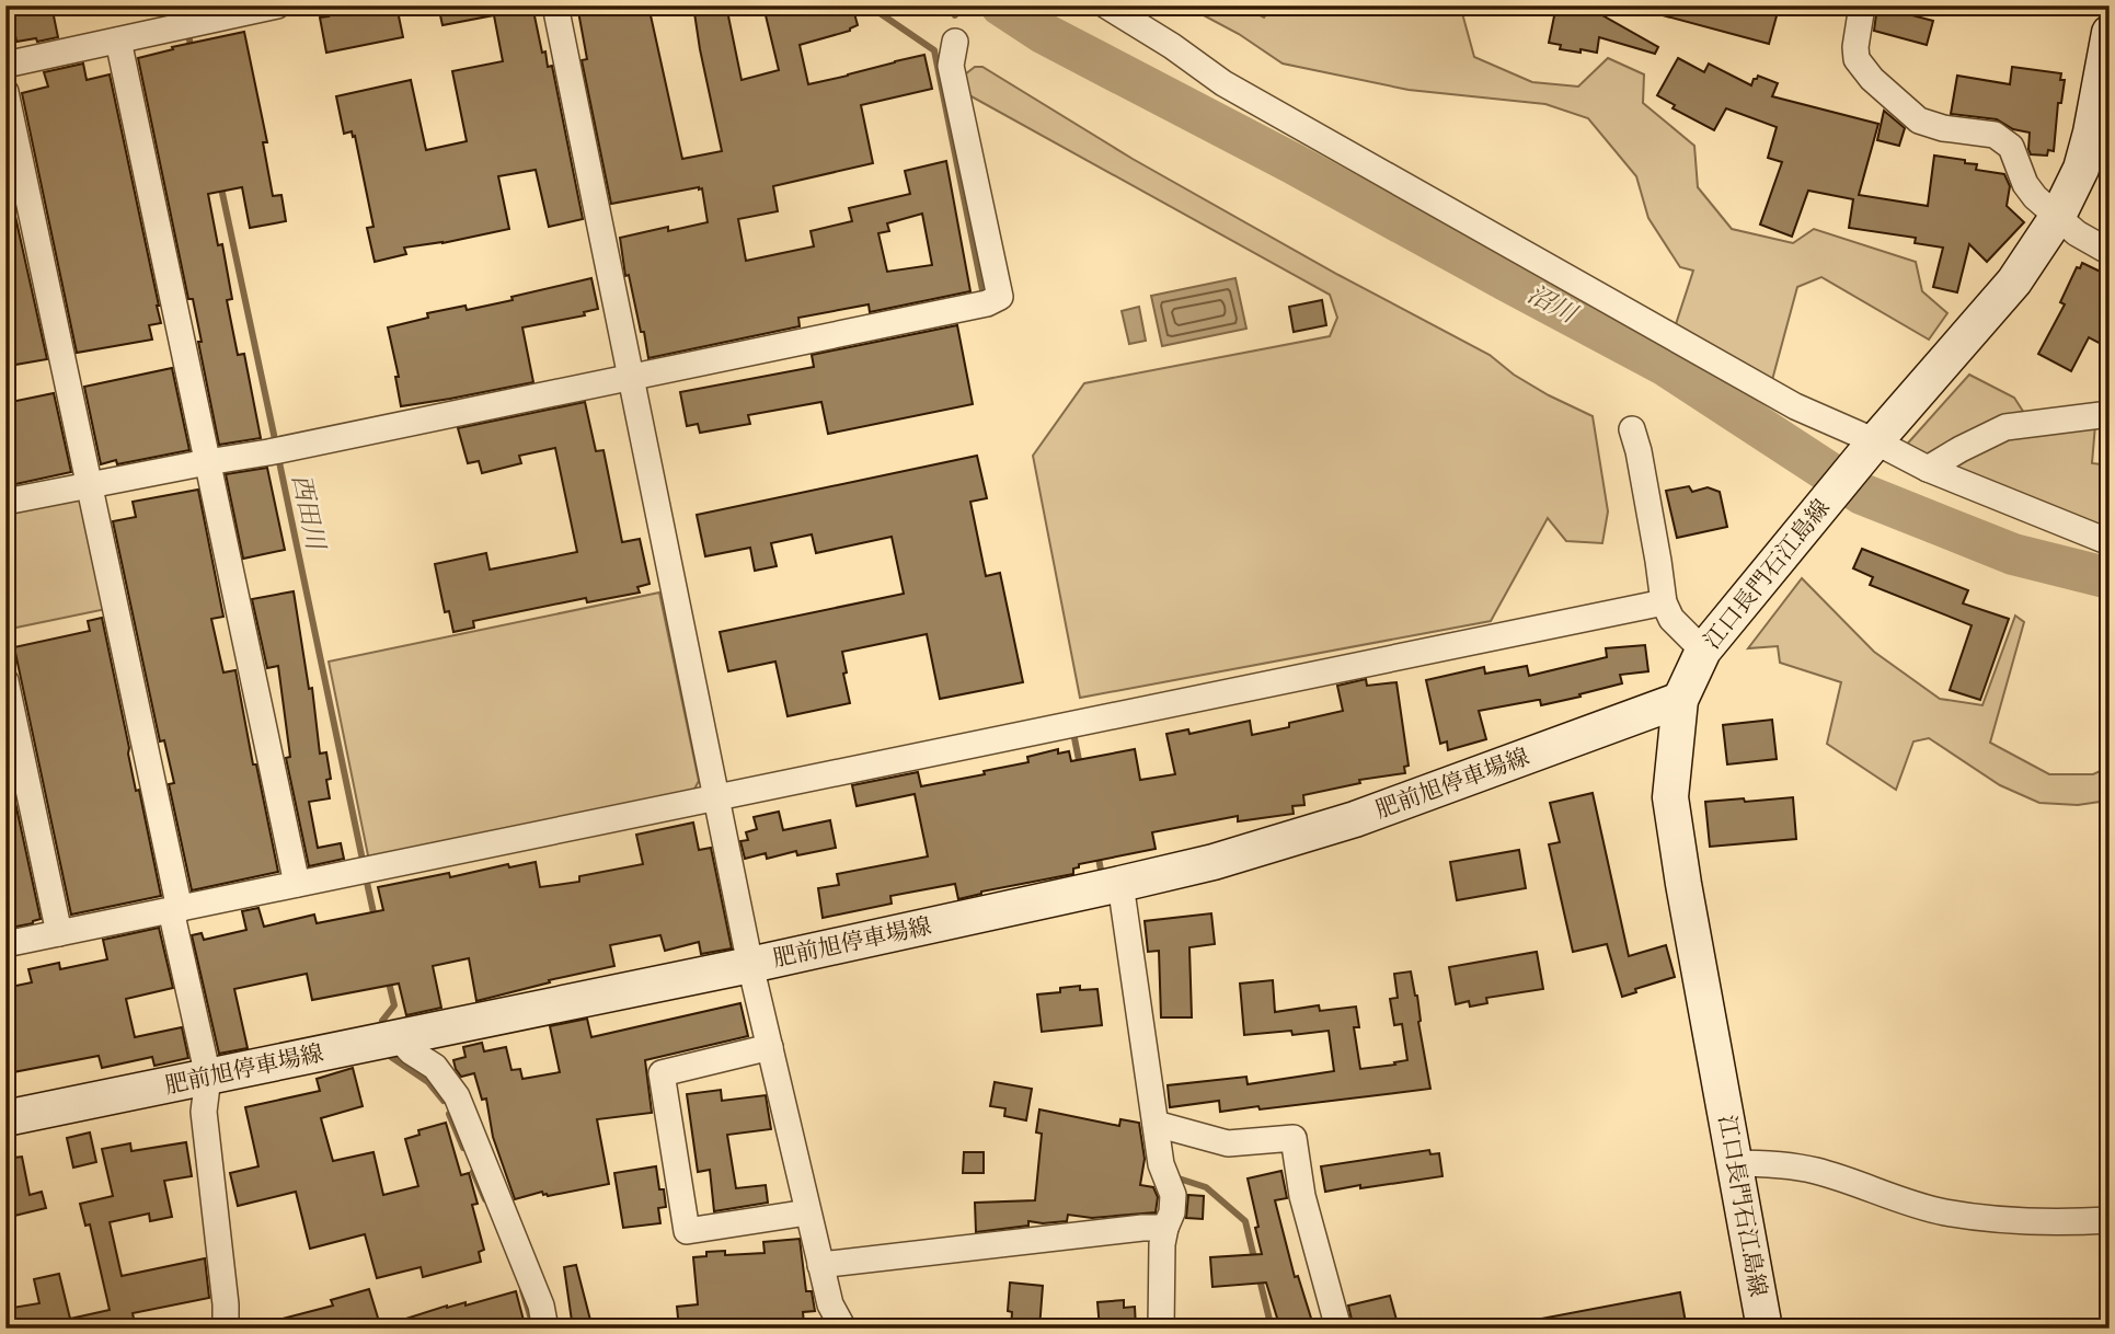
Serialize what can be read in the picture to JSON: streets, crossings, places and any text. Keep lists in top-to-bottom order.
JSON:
{
  "streets": {
    "main road": ["江口長門石江島線", "肥前旭停車場線"]
  },
  "crossings": [
    ["江口長門石江島線", "肥前旭停車場線"]
  ],
  "water": ["沼川", "西田川"]
}
